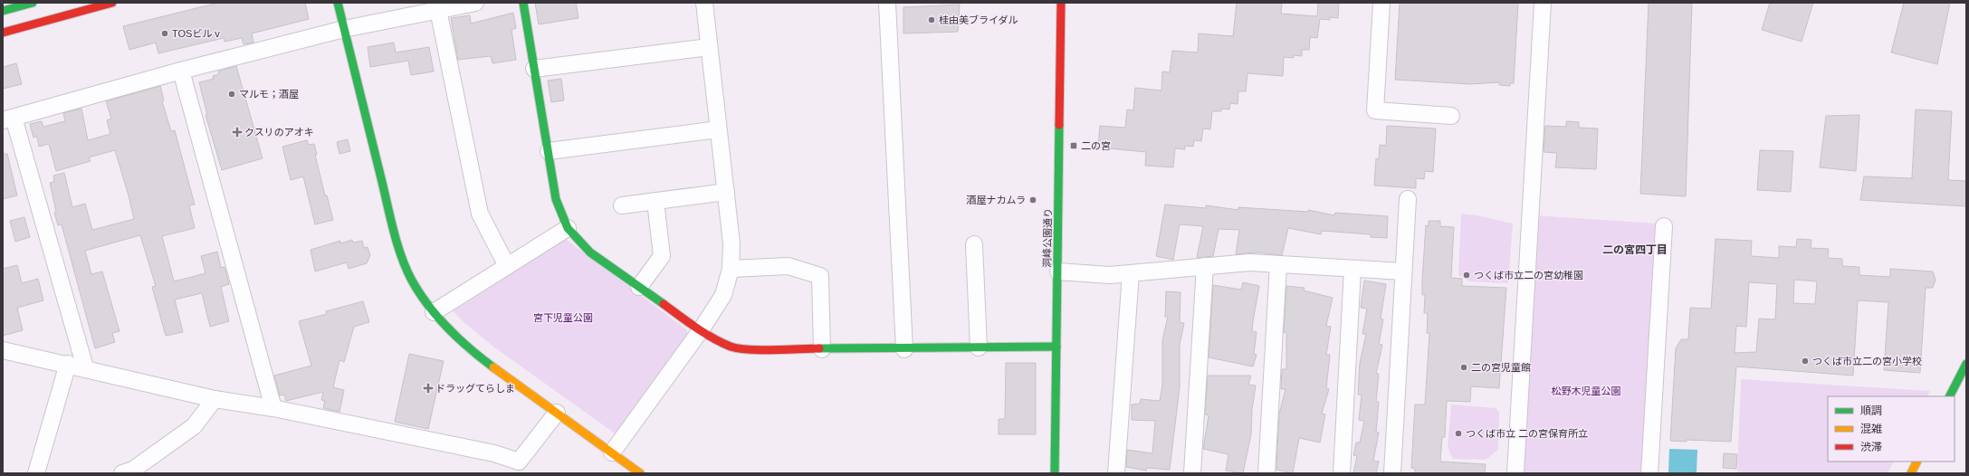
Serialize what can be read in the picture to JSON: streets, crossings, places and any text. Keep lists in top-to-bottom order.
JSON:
{
  "streets": {
    "street": ["洞峰公園通り"]
  },
  "districts": ["二の宮四丁目"],
  "parks": ["宮下児童公園", "松野木児童公園"],
  "places": {
    "other": [
      "桂由美ブライダル",
      "TOSビルⅴ",
      "マルモ；酒屋",
      "酒屋ナカムラ",
      "つくば市立二の宮幼稚園",
      "つくば市立二の宮小学校",
      "二の宮児童館",
      "つくば市立 二の宮保育所立"
    ],
    "health": ["クスリのアオキ", "ドラッグてらしま"],
    "transit": ["二の宮"]
  },
  "legend": ["順調", "混雑", "渋滞"]
}
